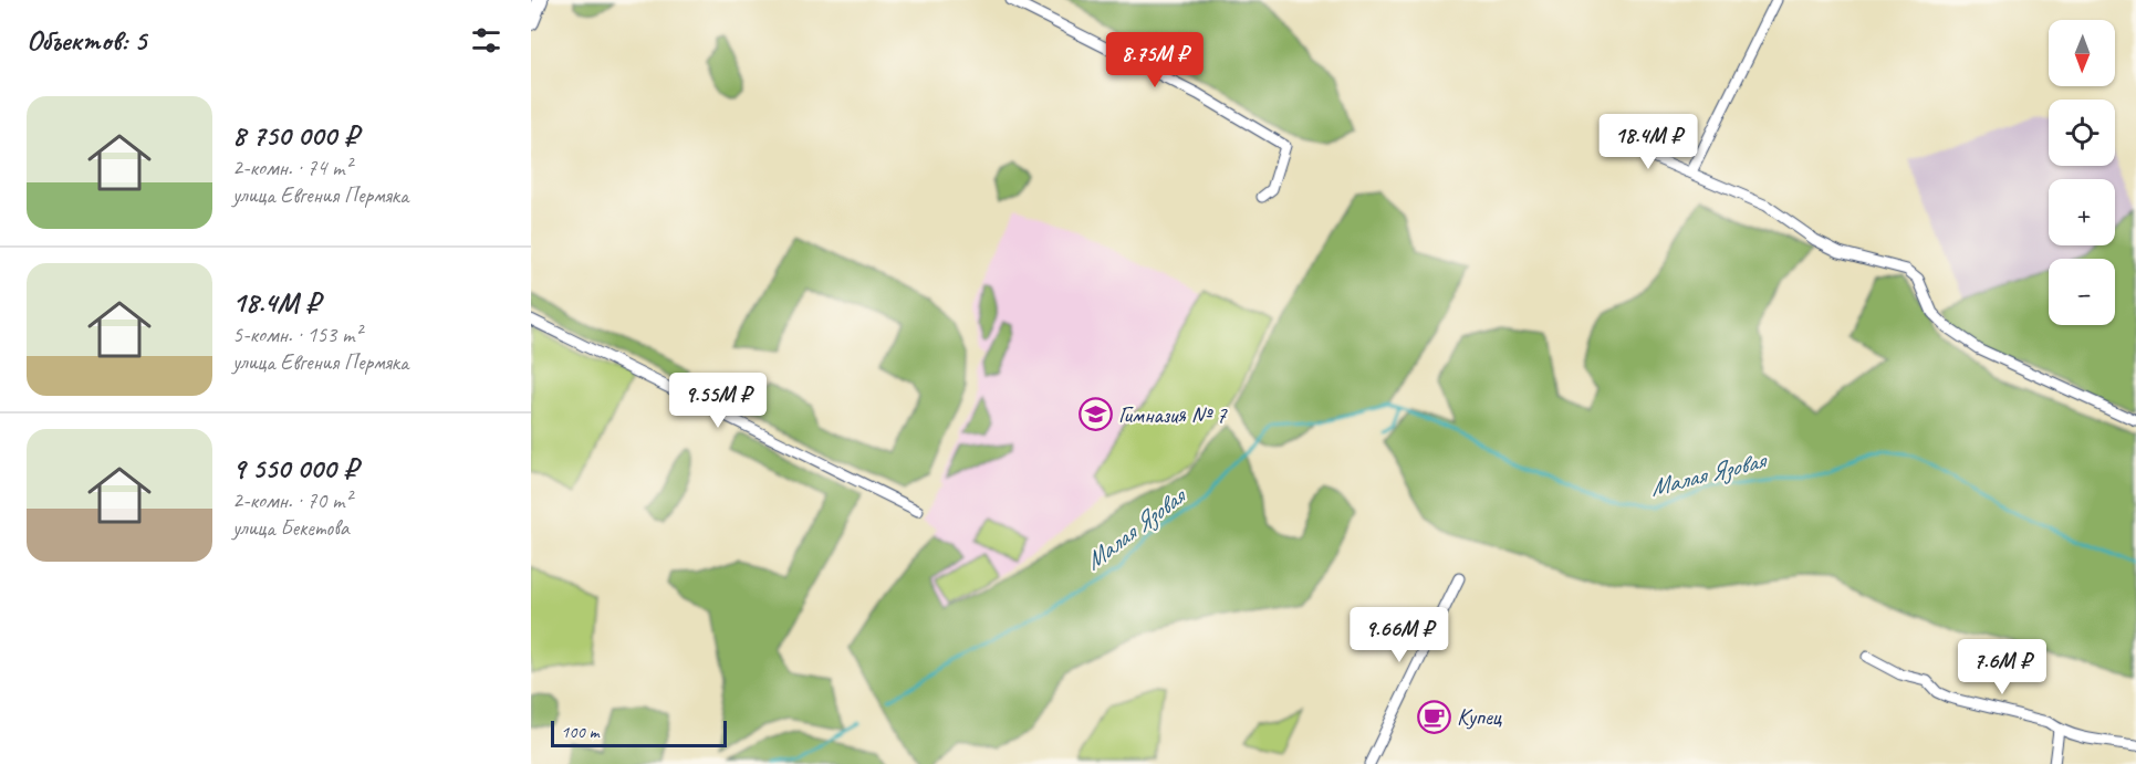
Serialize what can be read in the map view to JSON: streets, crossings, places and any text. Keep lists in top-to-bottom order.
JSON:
{
  "water": ["Малая Язовая"],
  "places": {
    "school or university": ["Гимназия № 7"],
    "cafe": ["Купец"]
  },
  "scale_bar": "100 m",
  "north": "bottom",
  "page": {
    "heading": "Объектов: 5",
    "map_buttons": ["+", "−"],
    "price": [
      "8.75M ₽",
      "18.4M ₽",
      "9.55M ₽",
      "9.66M ₽",
      "7.6M ₽"
    ],
    "list": [
      {
        "name": "8 750 000 ₽",
        "note": "2-комн. · 74 m² · улица Евгения Пермяка"
      },
      {
        "name": "18.4M ₽",
        "note": "5-комн. · 153 m² · улица Евгения Пермяка"
      },
      {
        "name": "9 550 000 ₽",
        "note": "2-комн. · 70 m² · улица Бекетова"
      }
    ],
    "scale": "100 m"
  }
}
